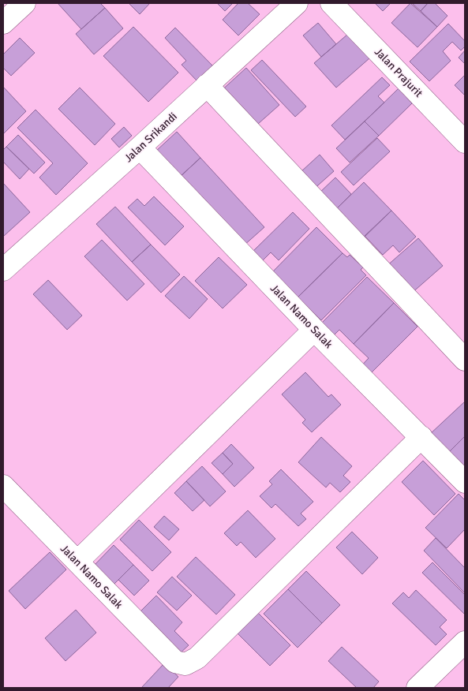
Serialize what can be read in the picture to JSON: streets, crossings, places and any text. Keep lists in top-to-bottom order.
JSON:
{
  "streets": {
    "street": ["Jalan Prajurit", "Jalan Srikandi", "Jalan Namo Salak"]
  },
  "crossings": [
    ["Jalan Srikandi", "Jalan Namo Salak"]
  ]
}
